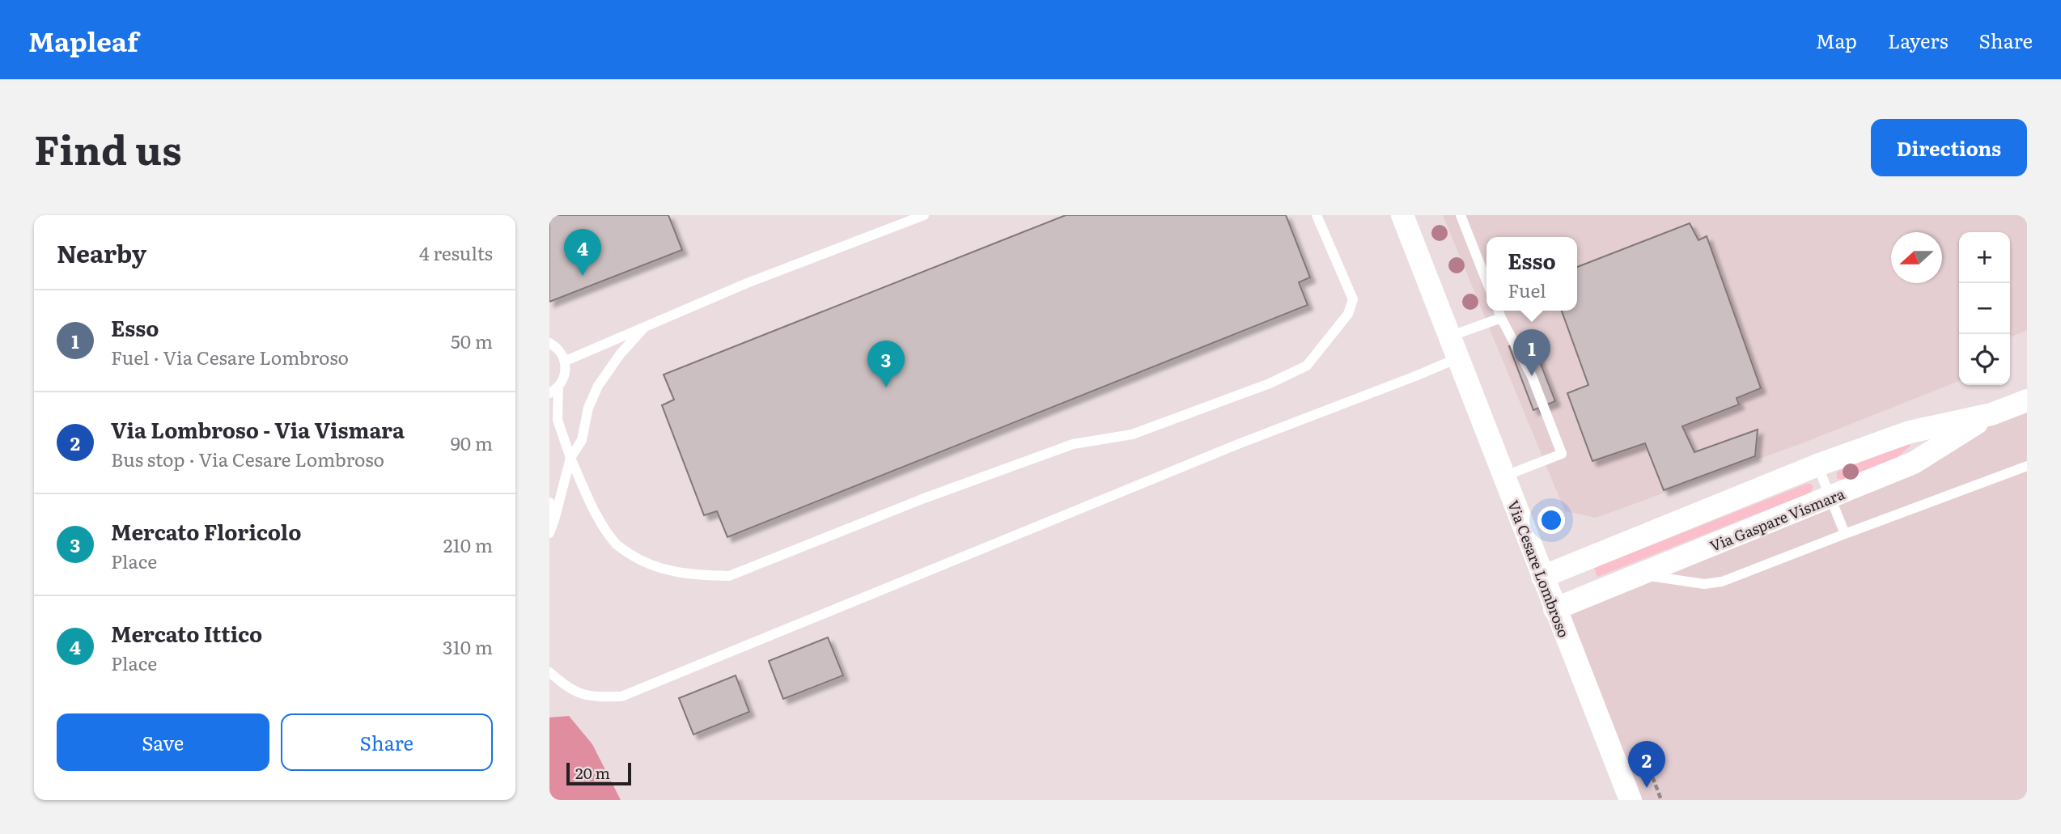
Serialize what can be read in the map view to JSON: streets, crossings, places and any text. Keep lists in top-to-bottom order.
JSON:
{
  "streets": {
    "street": ["Via Gaspare Vismara", "Via Cesare Lombroso"]
  },
  "crossings": [
    ["Via Gaspare Vismara", "Via Cesare Lombroso"]
  ],
  "scale_bar": "20 m",
  "north": "left",
  "page": {
    "header": "Mapleaf",
    "nav": ["Map", "Layers", "Share"],
    "title": "Find us",
    "buttons": [
      "Directions",
      ["Save", "Share"]
    ],
    "heading": ["Nearby", "4 results"],
    "pins": [
      "4",
      "1",
      "3",
      "2"
    ],
    "map_buttons": ["+", "−"],
    "popup": ["Esso", "Fuel"],
    "list": [
      {
        "mark": "1",
        "name": "Esso",
        "note": "Fuel · Via Cesare Lombroso",
        "value": "50 m"
      },
      {
        "mark": "2",
        "name": "Via Lombroso - Via Vismara",
        "note": "Bus stop · Via Cesare Lombroso",
        "value": "90 m"
      },
      {
        "mark": "3",
        "name": "Mercato Floricolo",
        "note": "Place",
        "value": "210 m"
      },
      {
        "mark": "4",
        "name": "Mercato Ittico",
        "note": "Place",
        "value": "310 m"
      }
    ],
    "scale": "20 m"
  }
}
